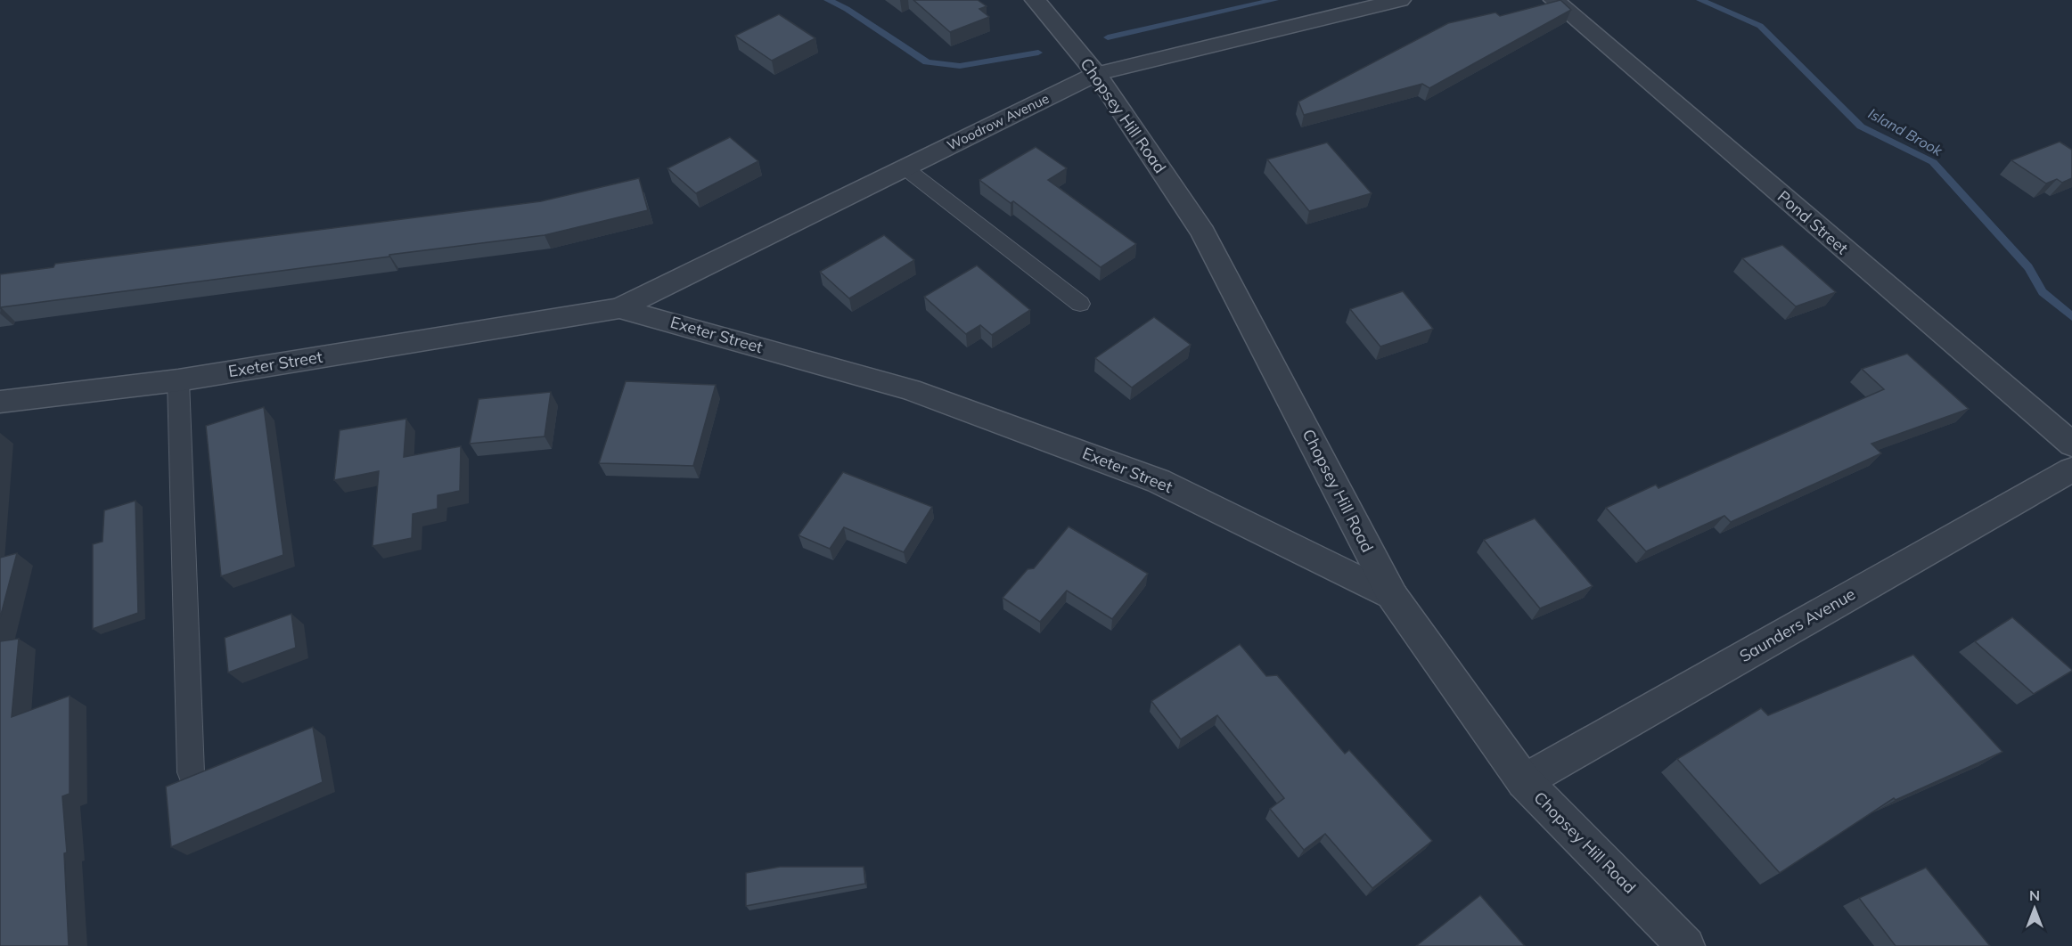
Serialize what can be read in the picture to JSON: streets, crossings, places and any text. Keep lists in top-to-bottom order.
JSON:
{
  "streets": {
    "street": [
      "Chopsey Hill Road",
      "Woodrow Avenue",
      "Pond Street",
      "Exeter Street",
      "Saunders Avenue"
    ]
  },
  "crossings": [
    ["Chopsey Hill Road", "Woodrow Avenue"],
    ["Chopsey Hill Road", "Exeter Street"],
    ["Chopsey Hill Road", "Saunders Avenue"],
    ["Woodrow Avenue", "Exeter Street"]
  ],
  "water": ["Island Brook"],
  "north": "top"
}
